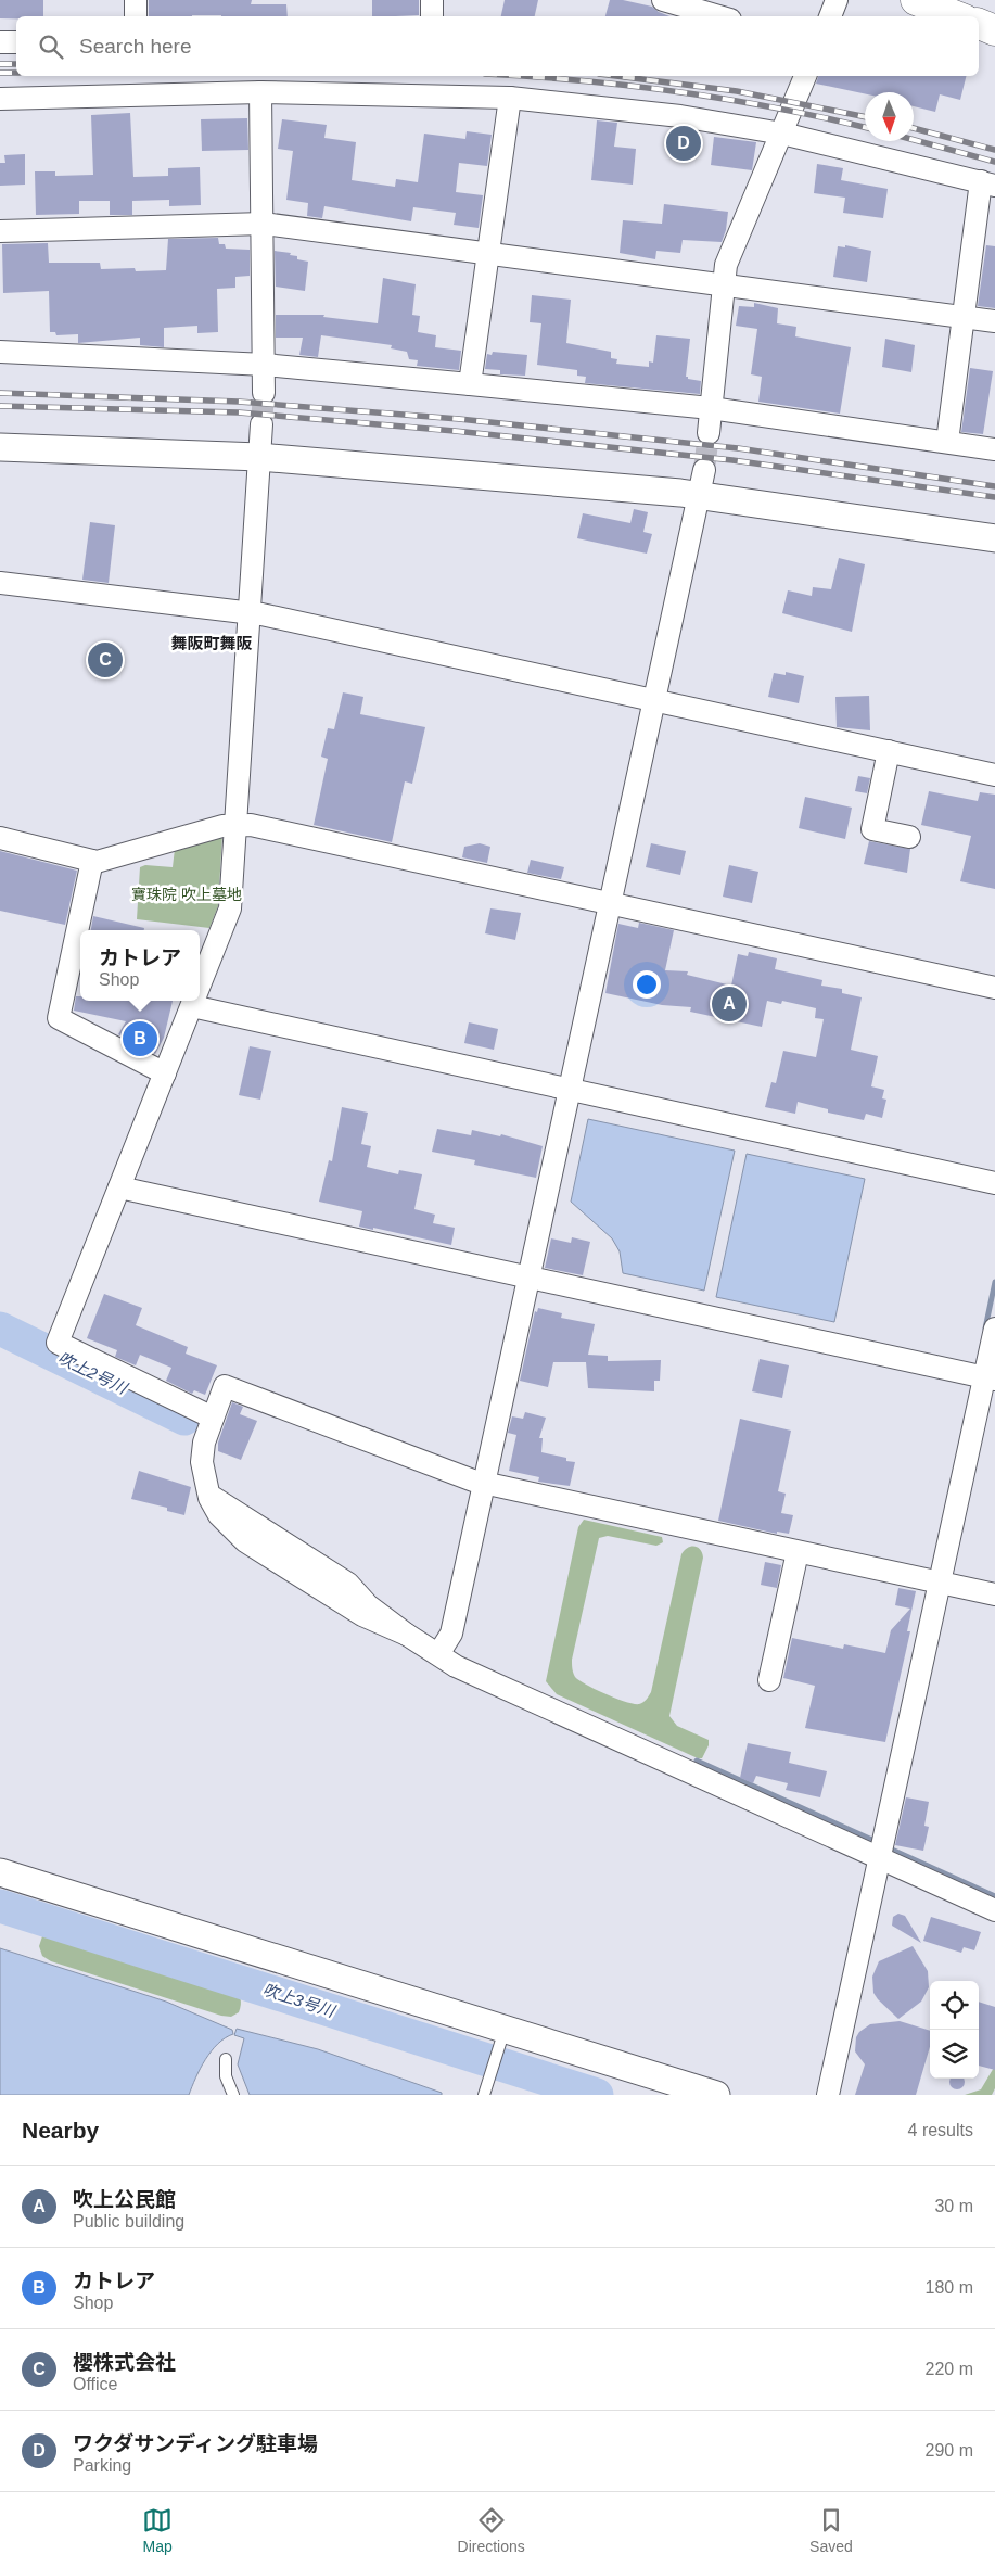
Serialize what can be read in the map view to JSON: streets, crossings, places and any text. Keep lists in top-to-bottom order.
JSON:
{
  "districts": ["舞阪町舞阪"],
  "water": ["吹上2号川", "吹上3号川"],
  "parks": ["寶珠院 吹上墓地"],
  "north": "bottom",
  "page": {
    "search": "Search here",
    "pins": [
      "D",
      "C",
      "A",
      "B"
    ],
    "popup": ["カトレア", "Shop"],
    "heading": ["Nearby", "4 results"],
    "list": [
      {
        "mark": "A",
        "name": "吹上公民館",
        "note": "Public building",
        "value": "30 m"
      },
      {
        "mark": "B",
        "name": "カトレア",
        "note": "Shop",
        "value": "180 m"
      },
      {
        "mark": "C",
        "name": "櫻株式会社",
        "note": "Office",
        "value": "220 m"
      },
      {
        "mark": "D",
        "name": "ワクダサンディング駐車場",
        "note": "Parking",
        "value": "290 m"
      }
    ],
    "nav": ["Map", "Directions", "Saved"]
  }
}
